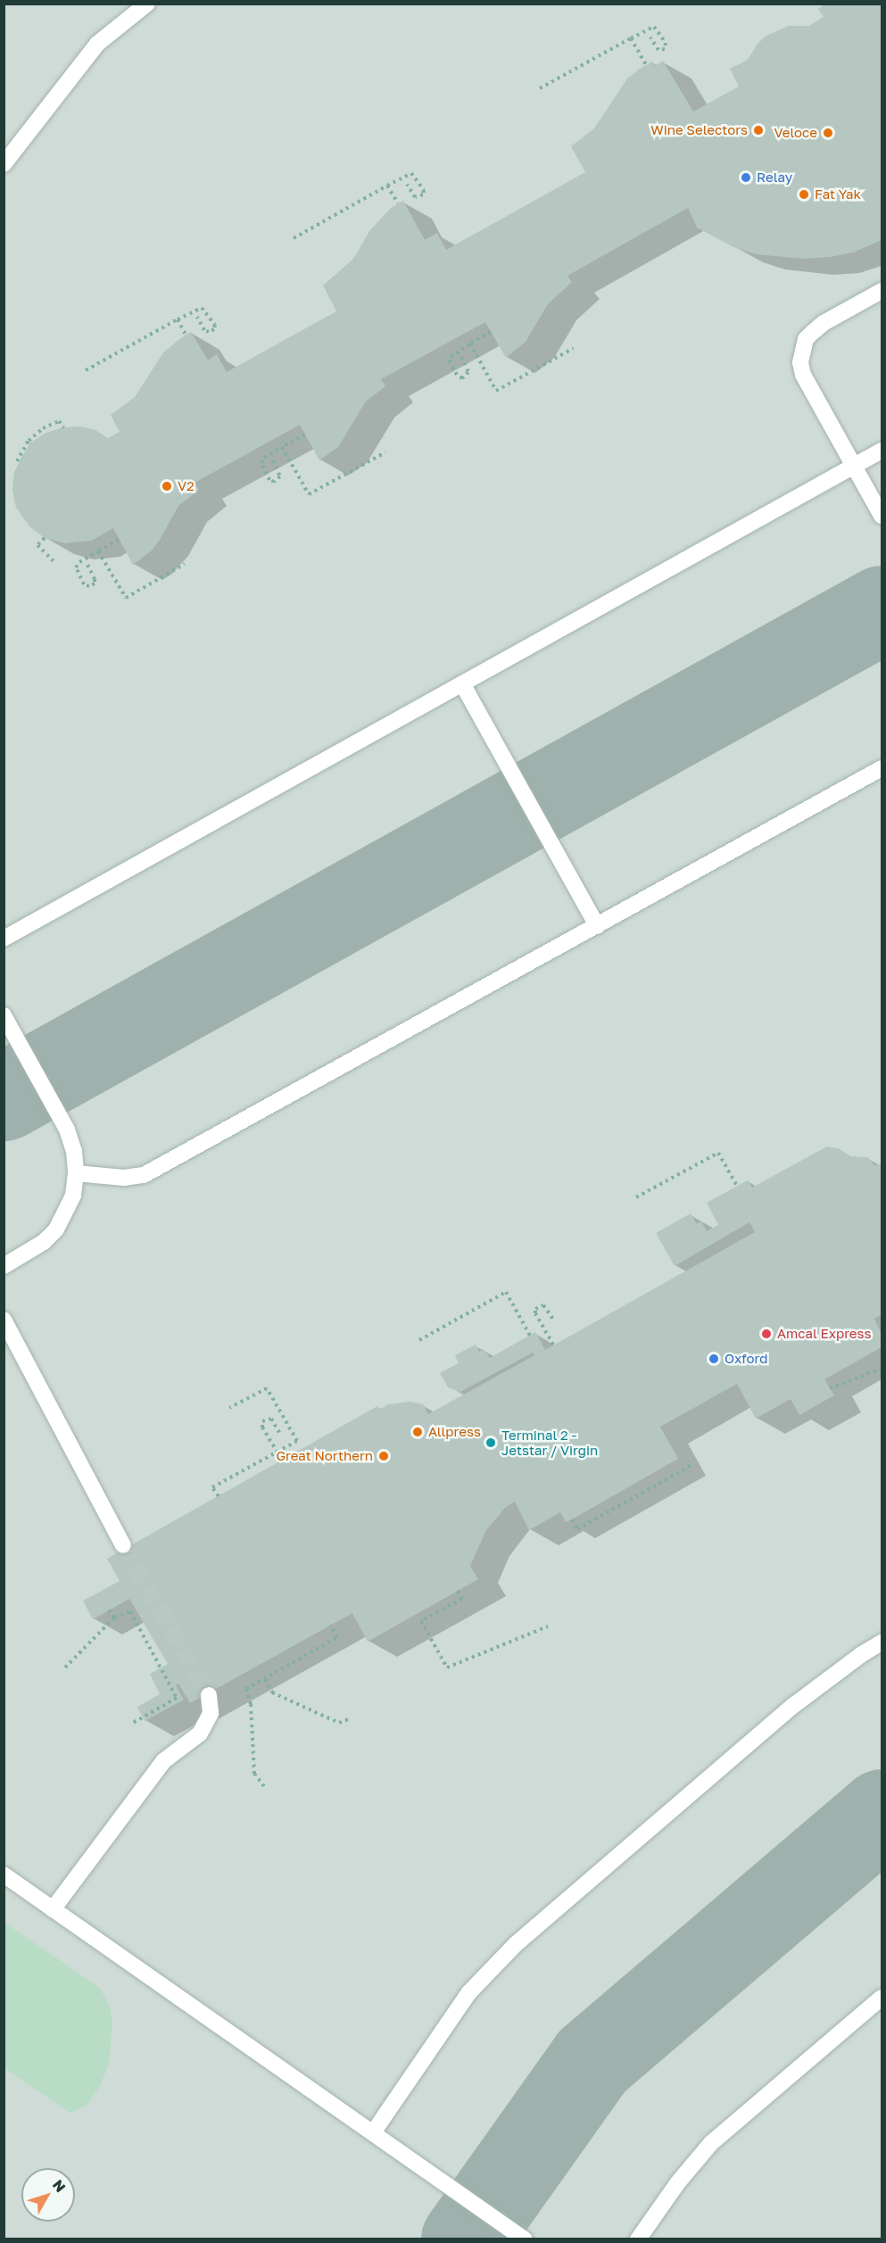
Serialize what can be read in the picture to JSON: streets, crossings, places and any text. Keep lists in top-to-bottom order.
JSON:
{
  "places": [
    "Wine Selectors",
    "Veloce",
    "Relay",
    "Fat Yak",
    "V2",
    "Amcal Express",
    "Oxford",
    "Allpress",
    "Terminal 2 - Jetstar / Virgin",
    "Great Northern"
  ],
  "north": "top right"
}
